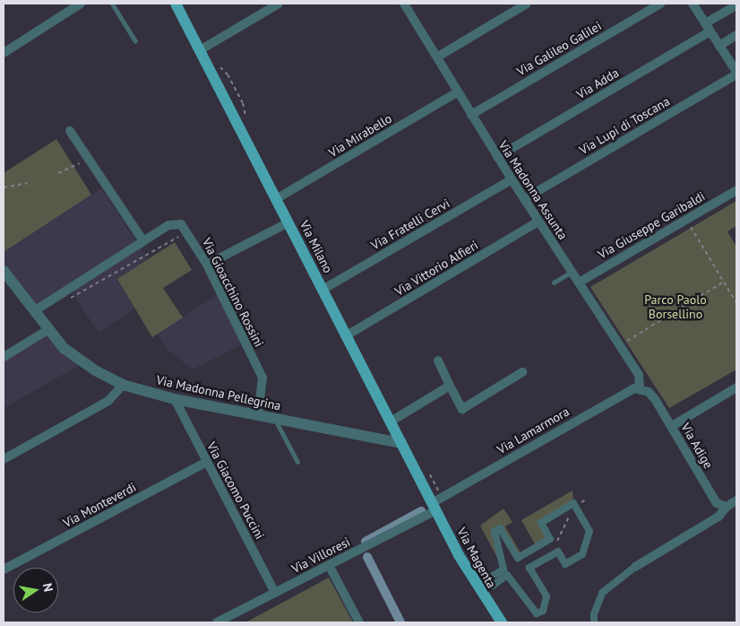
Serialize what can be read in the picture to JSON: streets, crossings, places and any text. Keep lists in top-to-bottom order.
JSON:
{
  "streets": {
    "main road": ["Via Milano", "Via Magenta"],
    "street": [
      "Via Galileo Galilei",
      "Via Adda",
      "Via Lupi di Toscana",
      "Via Mirabello",
      "Via Madonna Assunta",
      "Via Fratelli Cervi",
      "Via Giuseppe Garibaldi",
      "Via Vittorio Alfieri",
      "Via Gioacchino Rossini",
      "Via Madonna Pellegrina",
      "Via Lamarmora",
      "Via Adige",
      "Via Giacomo Puccini",
      "Via Monteverdi",
      "Via Villoresi"
    ]
  },
  "crossings": [
    ["Via Galileo Galilei", "Via Madonna Assunta"],
    ["Via Adda", "Via Madonna Assunta"],
    ["Via Lupi di Toscana", "Via Madonna Assunta"],
    ["Via Mirabello", "Via Madonna Assunta"],
    ["Via Mirabello", "Via Milano"],
    ["Via Madonna Assunta", "Via Fratelli Cervi"],
    ["Via Madonna Assunta", "Via Giuseppe Garibaldi"],
    ["Via Madonna Assunta", "Via Vittorio Alfieri"],
    ["Via Madonna Assunta", "Via Lamarmora"],
    ["Via Madonna Assunta", "Via Adige"],
    ["Via Fratelli Cervi", "Via Milano"],
    ["Via Milano", "Via Vittorio Alfieri"],
    ["Via Milano", "Via Madonna Pellegrina"],
    ["Via Milano", "Via Lamarmora"],
    ["Via Milano", "Via Villoresi"],
    ["Via Milano", "Via Magenta"],
    ["Via Gioacchino Rossini", "Via Madonna Pellegrina"],
    ["Via Madonna Pellegrina", "Via Giacomo Puccini"],
    ["Via Lamarmora", "Via Adige"],
    ["Via Lamarmora", "Via Villoresi"],
    ["Via Lamarmora", "Via Magenta"],
    ["Via Giacomo Puccini", "Via Monteverdi"],
    ["Via Giacomo Puccini", "Via Villoresi"],
    ["Via Villoresi", "Via Magenta"]
  ],
  "parks": ["Parco Paolo Borsellino"],
  "north": "right"
}
